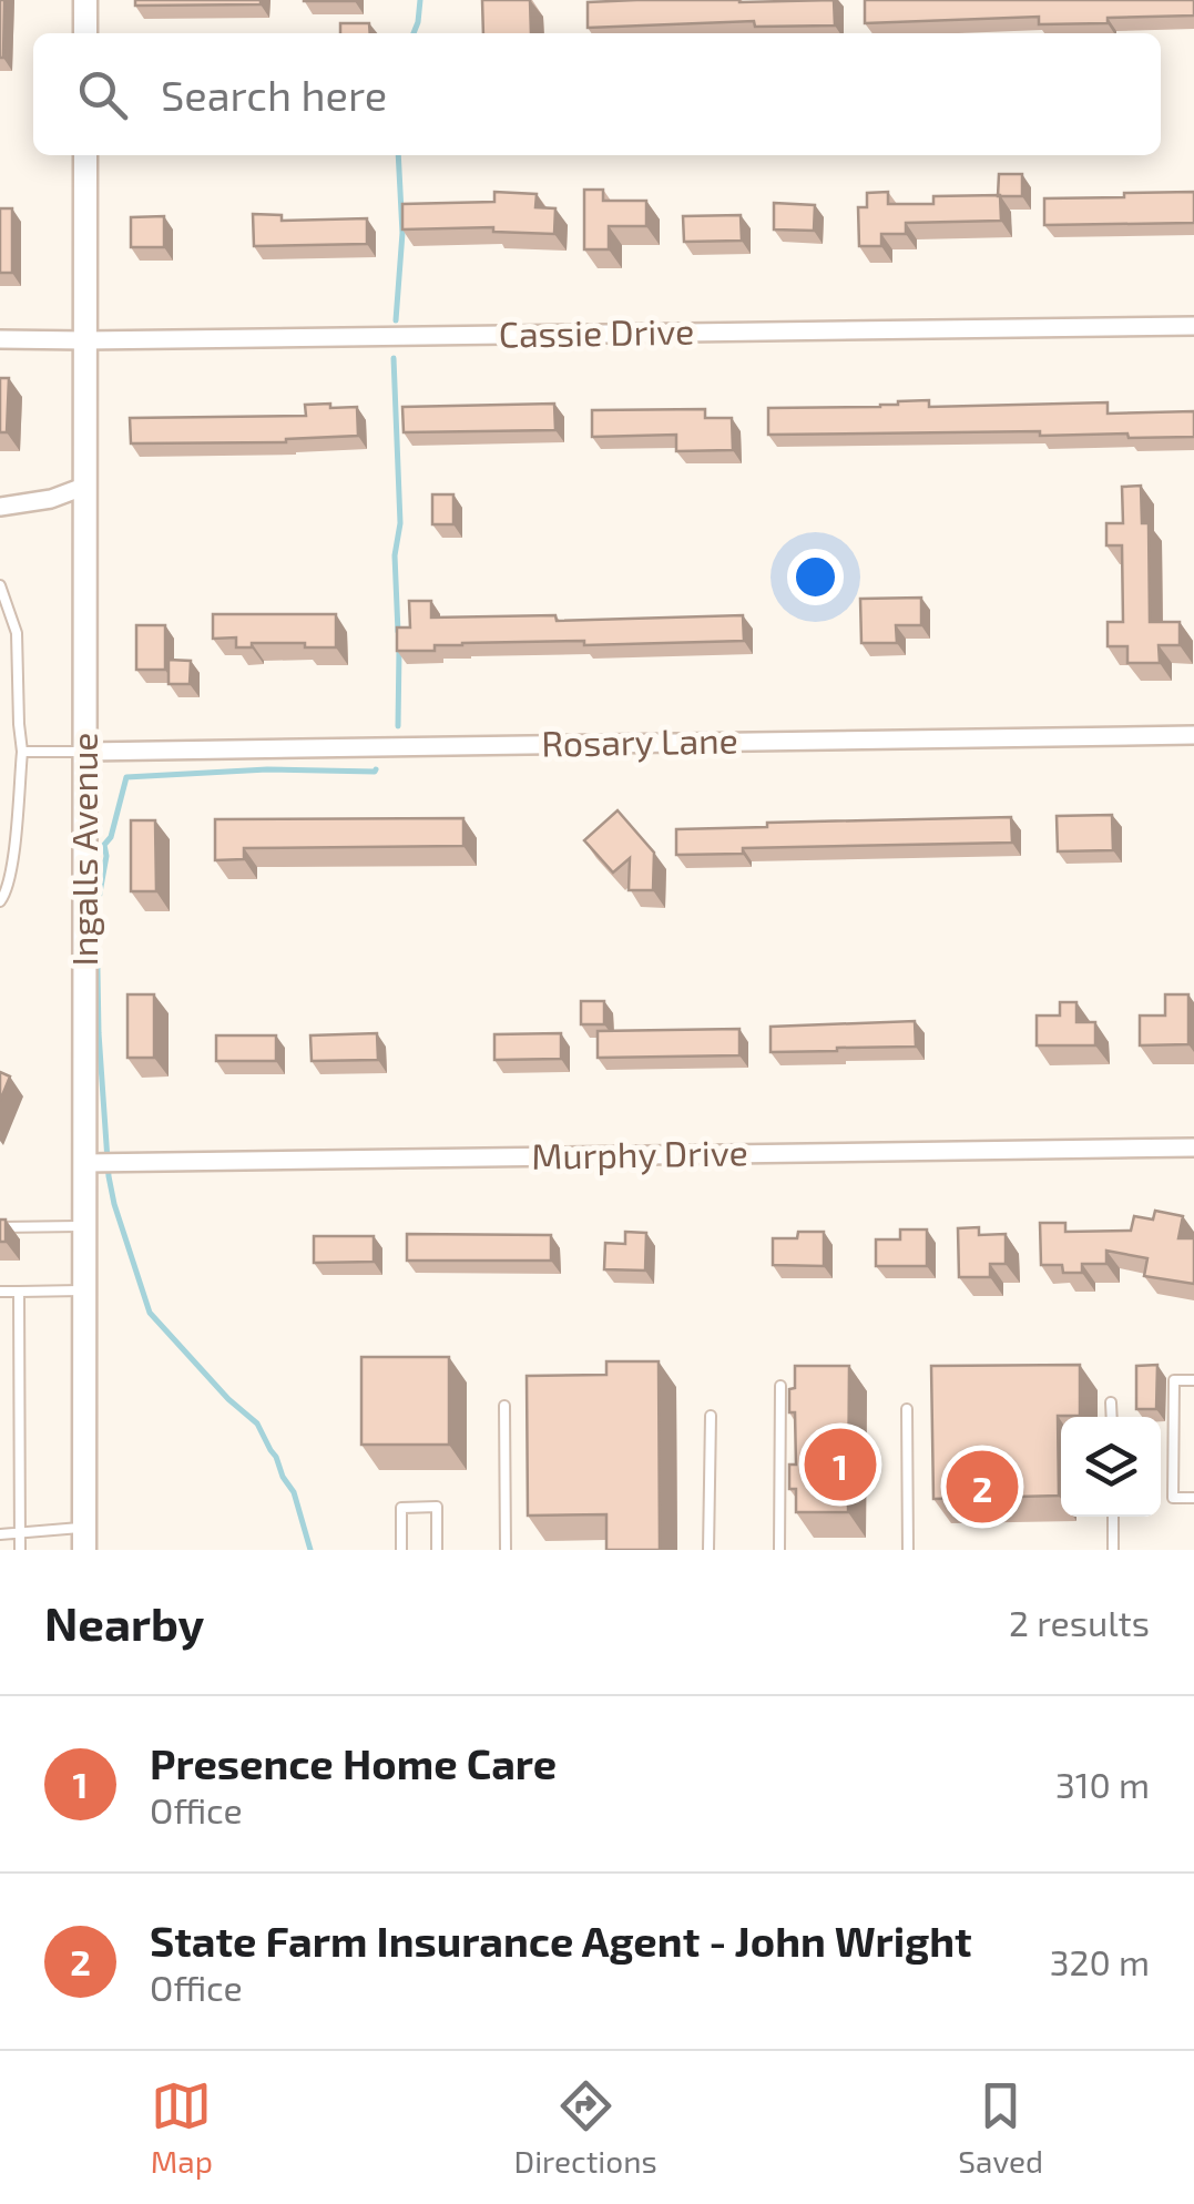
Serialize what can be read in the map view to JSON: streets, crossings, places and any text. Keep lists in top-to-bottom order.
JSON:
{
  "streets": {
    "street": [
      "Cassie Drive",
      "Rosary Lane",
      "Ingalls Avenue",
      "Murphy Drive"
    ]
  },
  "crossings": [
    ["Cassie Drive", "Ingalls Avenue"],
    ["Rosary Lane", "Ingalls Avenue"],
    ["Ingalls Avenue", "Murphy Drive"]
  ],
  "page": {
    "search": "Search here",
    "pins": ["1", "2"],
    "heading": ["Nearby", "2 results"],
    "list": [
      {
        "mark": "1",
        "name": "Presence Home Care",
        "note": "Office",
        "value": "310 m"
      },
      {
        "mark": "2",
        "name": "State Farm Insurance Agent - John Wright",
        "note": "Office",
        "value": "320 m"
      }
    ],
    "nav": ["Map", "Directions", "Saved"]
  }
}
